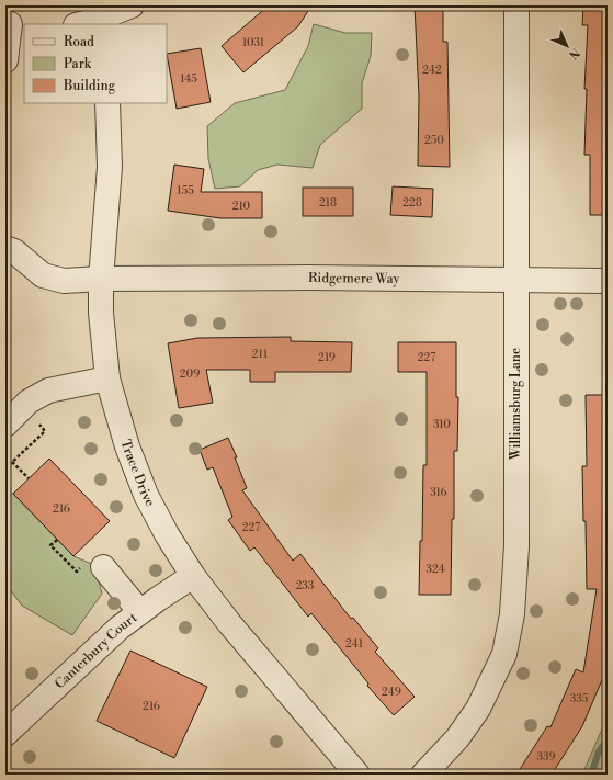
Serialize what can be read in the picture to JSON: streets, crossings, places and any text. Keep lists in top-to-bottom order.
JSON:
{
  "streets": {
    "street": [
      "Ridgemere Way",
      "Williamsburg Lane",
      "Trace Drive",
      "Canterbury Court"
    ]
  },
  "crossings": [
    ["Ridgemere Way", "Williamsburg Lane"],
    ["Ridgemere Way", "Trace Drive"],
    ["Trace Drive", "Canterbury Court"]
  ],
  "house_numbers": [
    "1031",
    "242",
    "145",
    "250",
    "155",
    "218",
    "228",
    "210",
    "211",
    "219",
    "227",
    "209",
    "310",
    "316",
    "216",
    "227",
    "324",
    "233",
    "241",
    "249",
    "335",
    "216",
    "339"
  ],
  "legend": ["Road", "Park", "Building"],
  "north": "bottom right"
}
